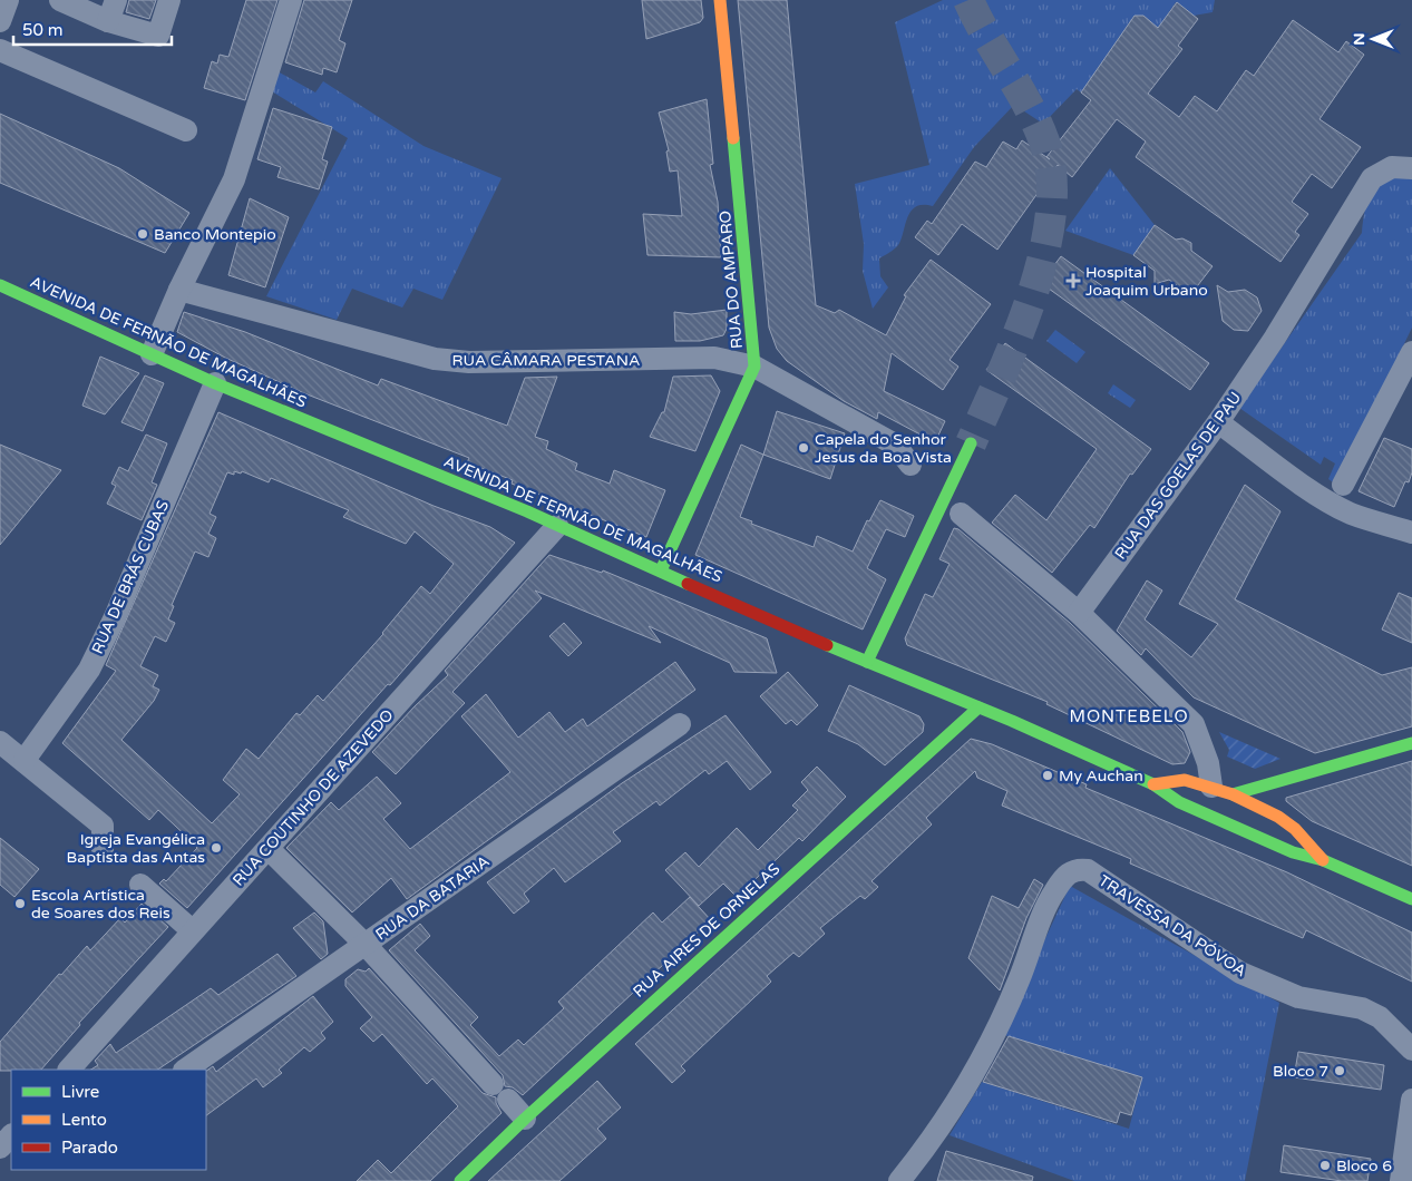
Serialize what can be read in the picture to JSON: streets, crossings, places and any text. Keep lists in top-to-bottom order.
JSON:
{
  "streets": {
    "main road": ["RUA DO AMPARO", "AVENIDA DE FERNÃO DE MAGALHÃES", "RUA AIRES DE ORNELAS"],
    "street": [
      "RUA CÂMARA PESTANA",
      "RUA DAS GOELAS DE PAU",
      "RUA DE BRÁS CUBAS",
      "RUA COUTINHO DE AZEVEDO",
      "RUA DA BATARIA",
      "TRAVESSA DA PÓVOA"
    ]
  },
  "crossings": [
    ["RUA DO AMPARO", "AVENIDA DE FERNÃO DE MAGALHÃES"],
    ["RUA DO AMPARO", "RUA CÂMARA PESTANA"],
    ["AVENIDA DE FERNÃO DE MAGALHÃES", "RUA DE BRÁS CUBAS"],
    ["AVENIDA DE FERNÃO DE MAGALHÃES", "RUA COUTINHO DE AZEVEDO"],
    ["AVENIDA DE FERNÃO DE MAGALHÃES", "RUA AIRES DE ORNELAS"]
  ],
  "districts": ["MONTEBELO"],
  "places": {
    "other": [
      "Banco Montepio",
      "Capela do Senhor Jesus da Boa Vista",
      "My Auchan",
      "Igreja Evangélica Baptista das Antas",
      "Escola Artística de Soares dos Reis",
      "Bloco 7",
      "Bloco 6"
    ],
    "health": ["Hospital Joaquim Urbano"]
  },
  "legend": ["Livre", "Lento", "Parado"],
  "scale_bar": "50 m",
  "north": "left"
}
